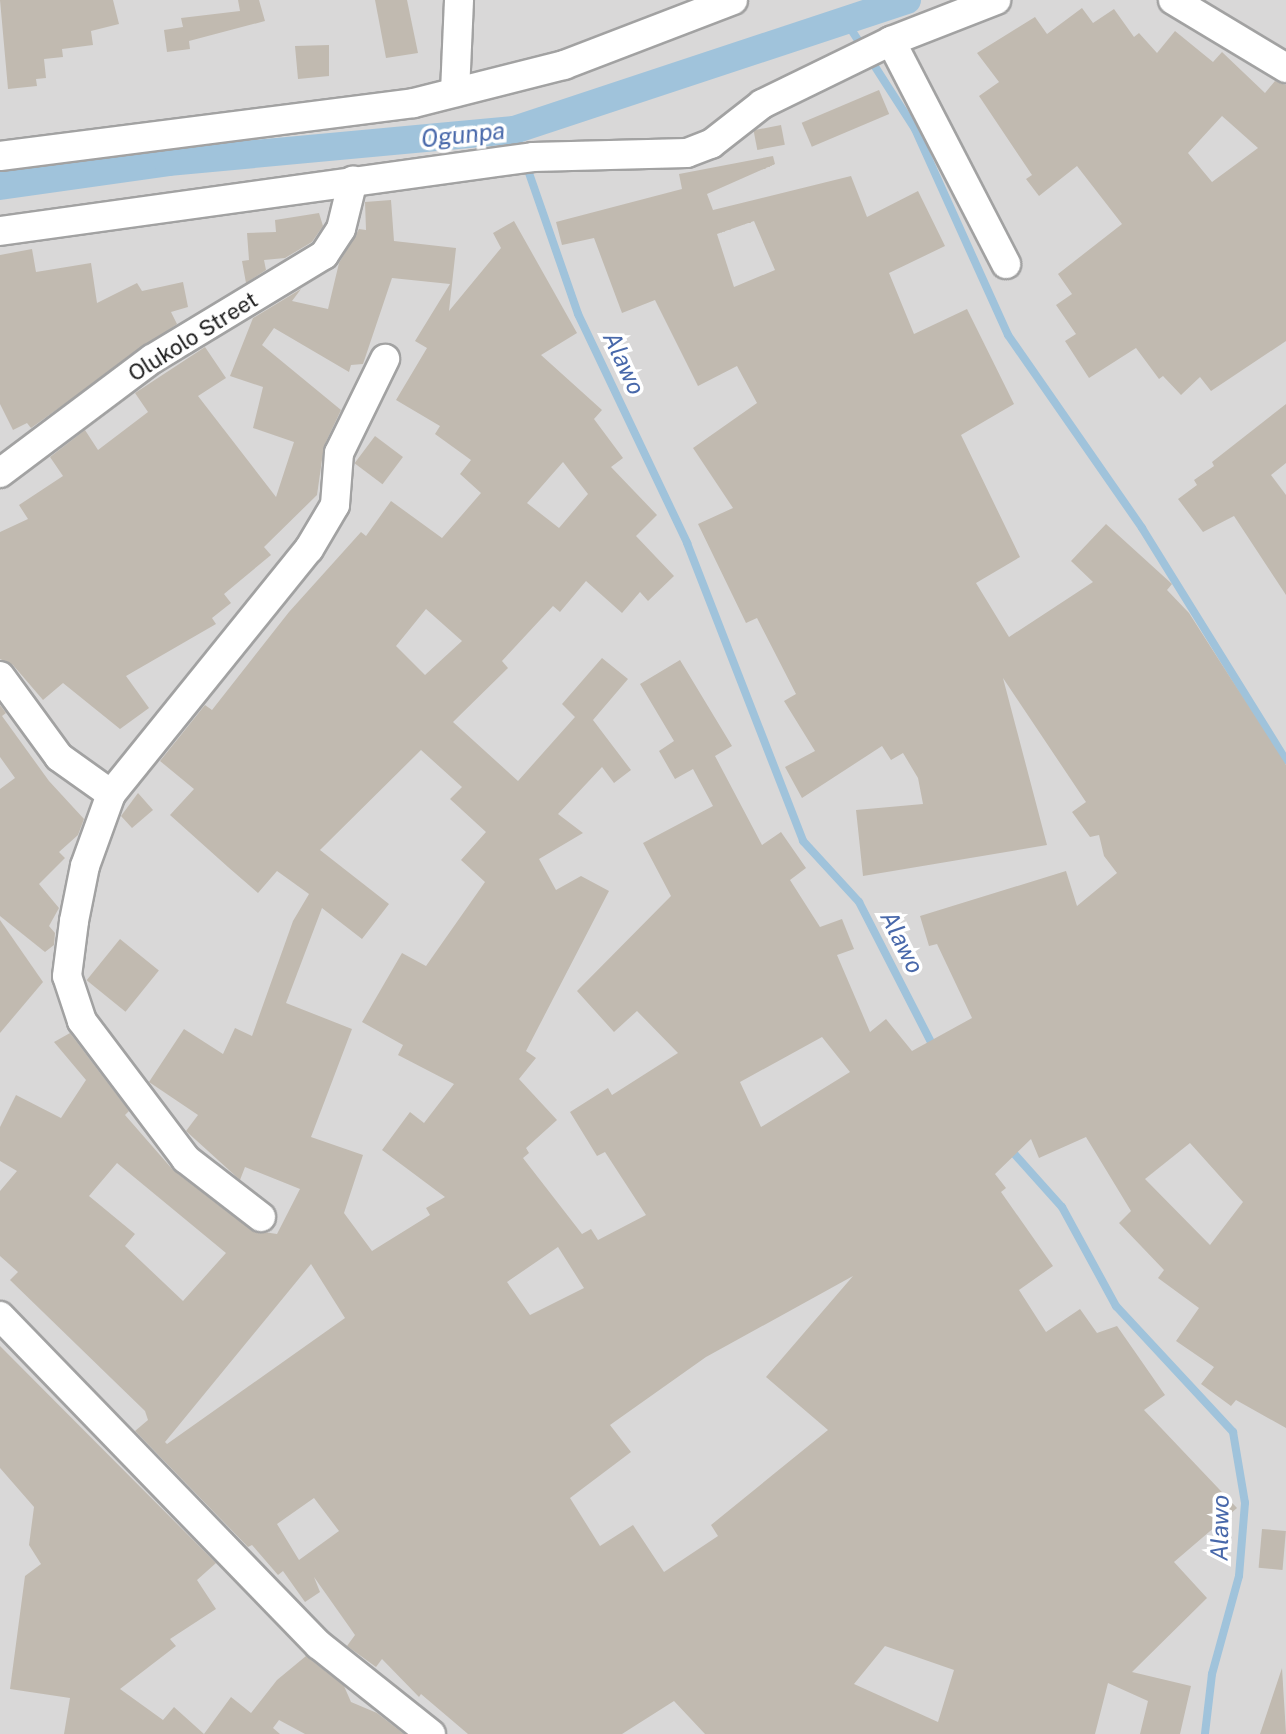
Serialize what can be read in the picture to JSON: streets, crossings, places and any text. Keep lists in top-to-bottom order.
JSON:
{
  "streets": {
    "street": ["Olukolo Street"]
  },
  "water": ["Ogunpa", "Alawo"]
}
